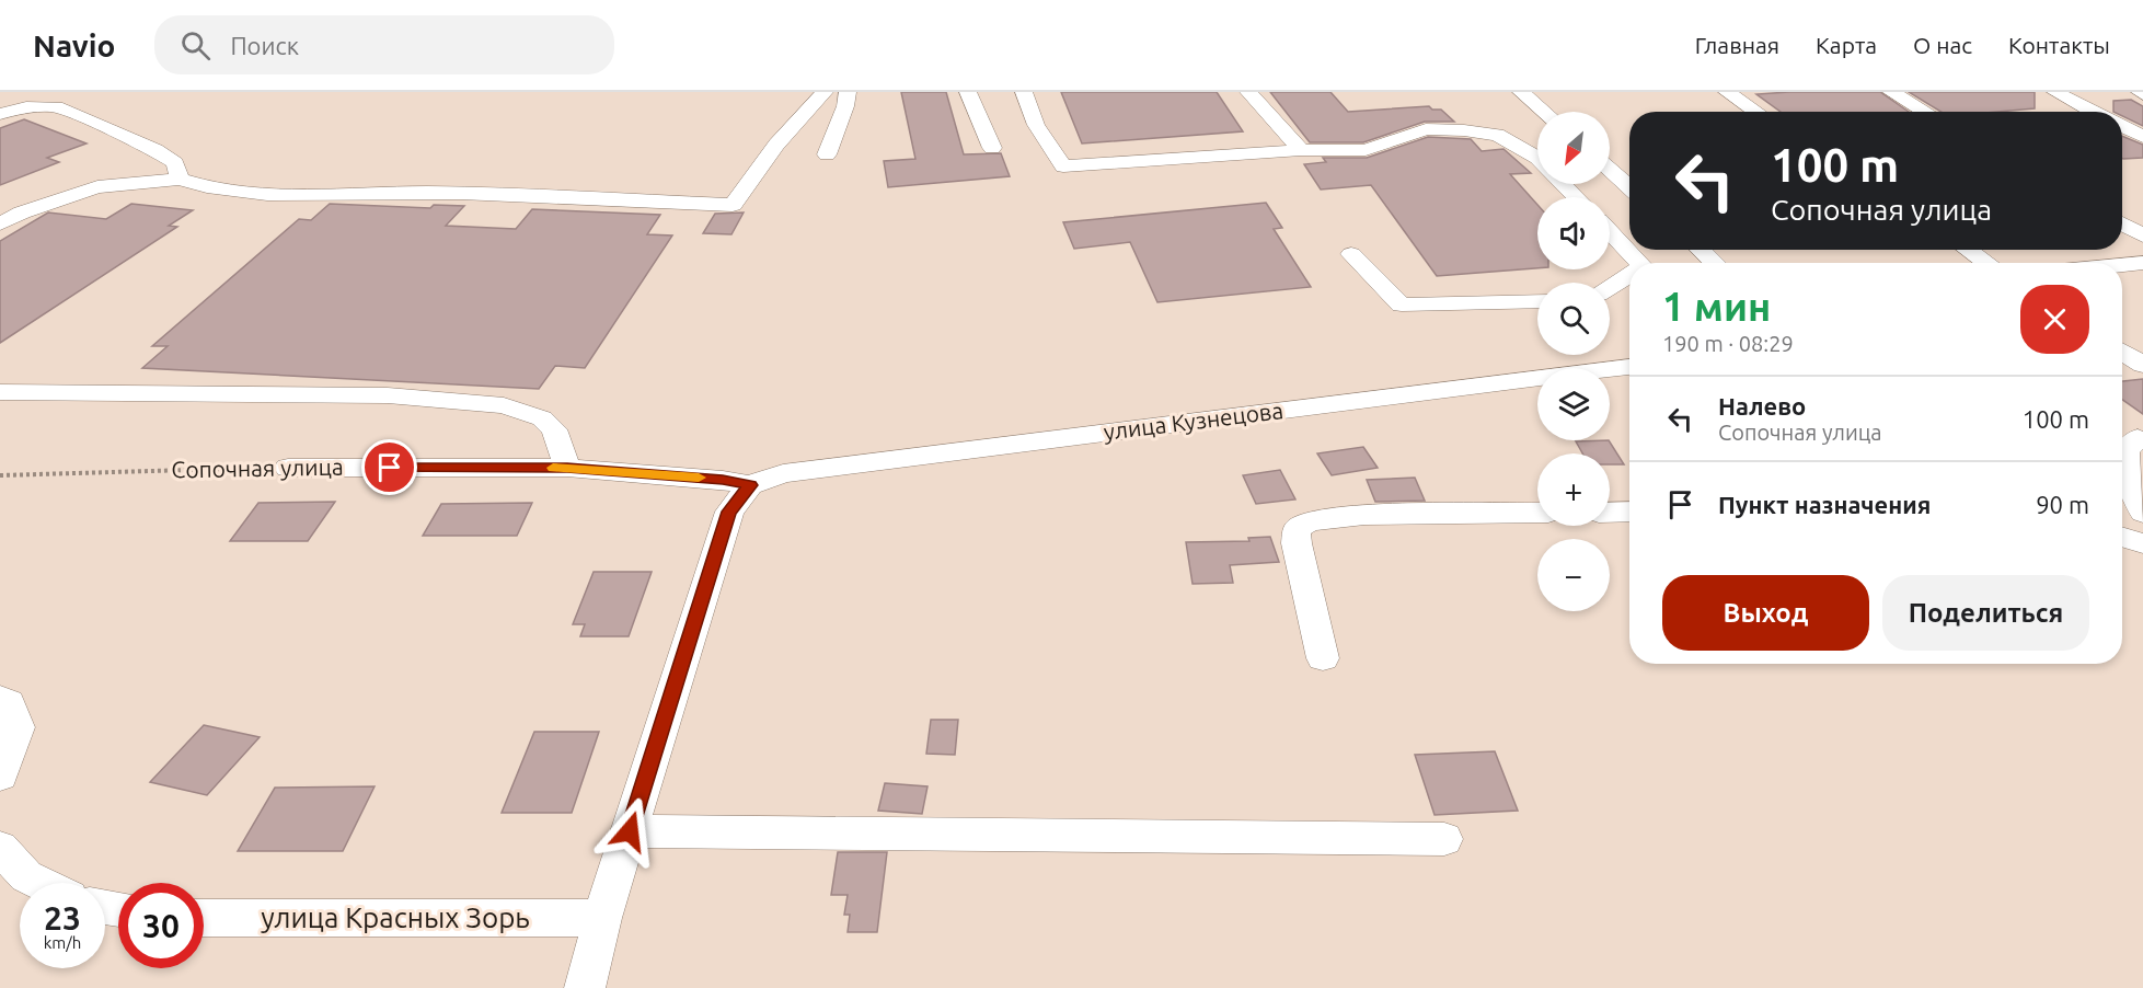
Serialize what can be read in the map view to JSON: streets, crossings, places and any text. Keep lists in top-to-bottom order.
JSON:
{
  "streets": {
    "street": ["улица Кузнецова", "Сопочная улица", "улица Красных Зорь"]
  },
  "crossings": [
    ["улица Кузнецова", "Сопочная улица"]
  ],
  "north": "bottom left",
  "page": {
    "header": "Navio",
    "search": "Поиск",
    "nav": [
      "Главная",
      "Карта",
      "О нас",
      "Контакты"
    ],
    "map_buttons": ["+", "−"],
    "turn": ["100 m", "Сопочная улица"],
    "heading": ["1 мин", "190 m · 08:29"],
    "list": [
      {
        "name": "Налево",
        "note": "Сопочная улица",
        "value": "100 m"
      },
      {
        "name": "Пункт назначения",
        "value": "90 m"
      }
    ],
    "buttons": ["Выход", "Поделиться"],
    "speed": "23 km/h",
    "limit": "30"
  }
}
